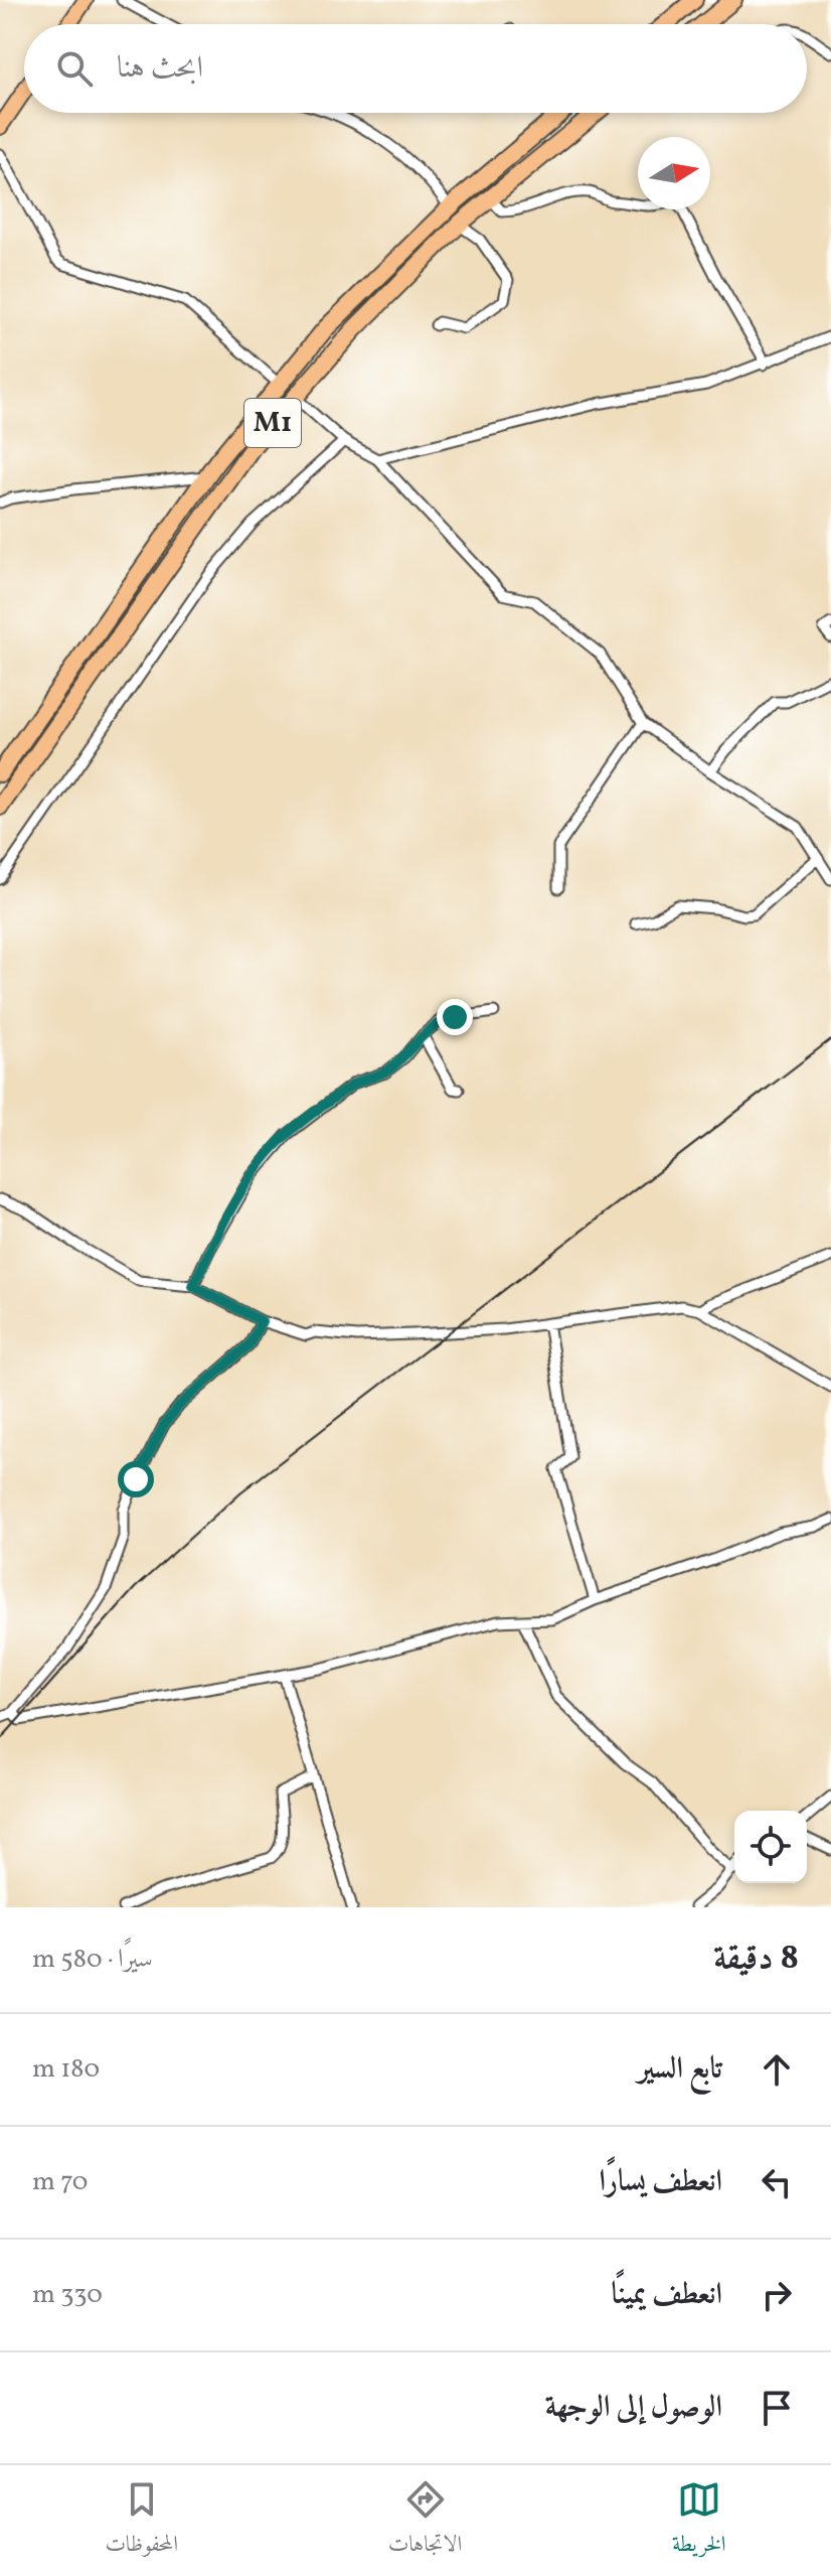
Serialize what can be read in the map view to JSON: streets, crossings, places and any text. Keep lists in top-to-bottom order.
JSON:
{
  "streets": {
    "highway": ["M1"]
  },
  "north": "right",
  "page": {
    "search": "ابحث هنا",
    "heading": ["8 دقيقة", "سيرًا · 580 m"],
    "list": [
      ["تابع السير", "180 m"],
      ["انعطف يسارًا", "70 m"],
      ["انعطف يمينًا", "330 m"],
      "الوصول إلى الوجهة"
    ],
    "nav": ["الخريطة", "الاتجاهات", "المحفوظات"]
  }
}
